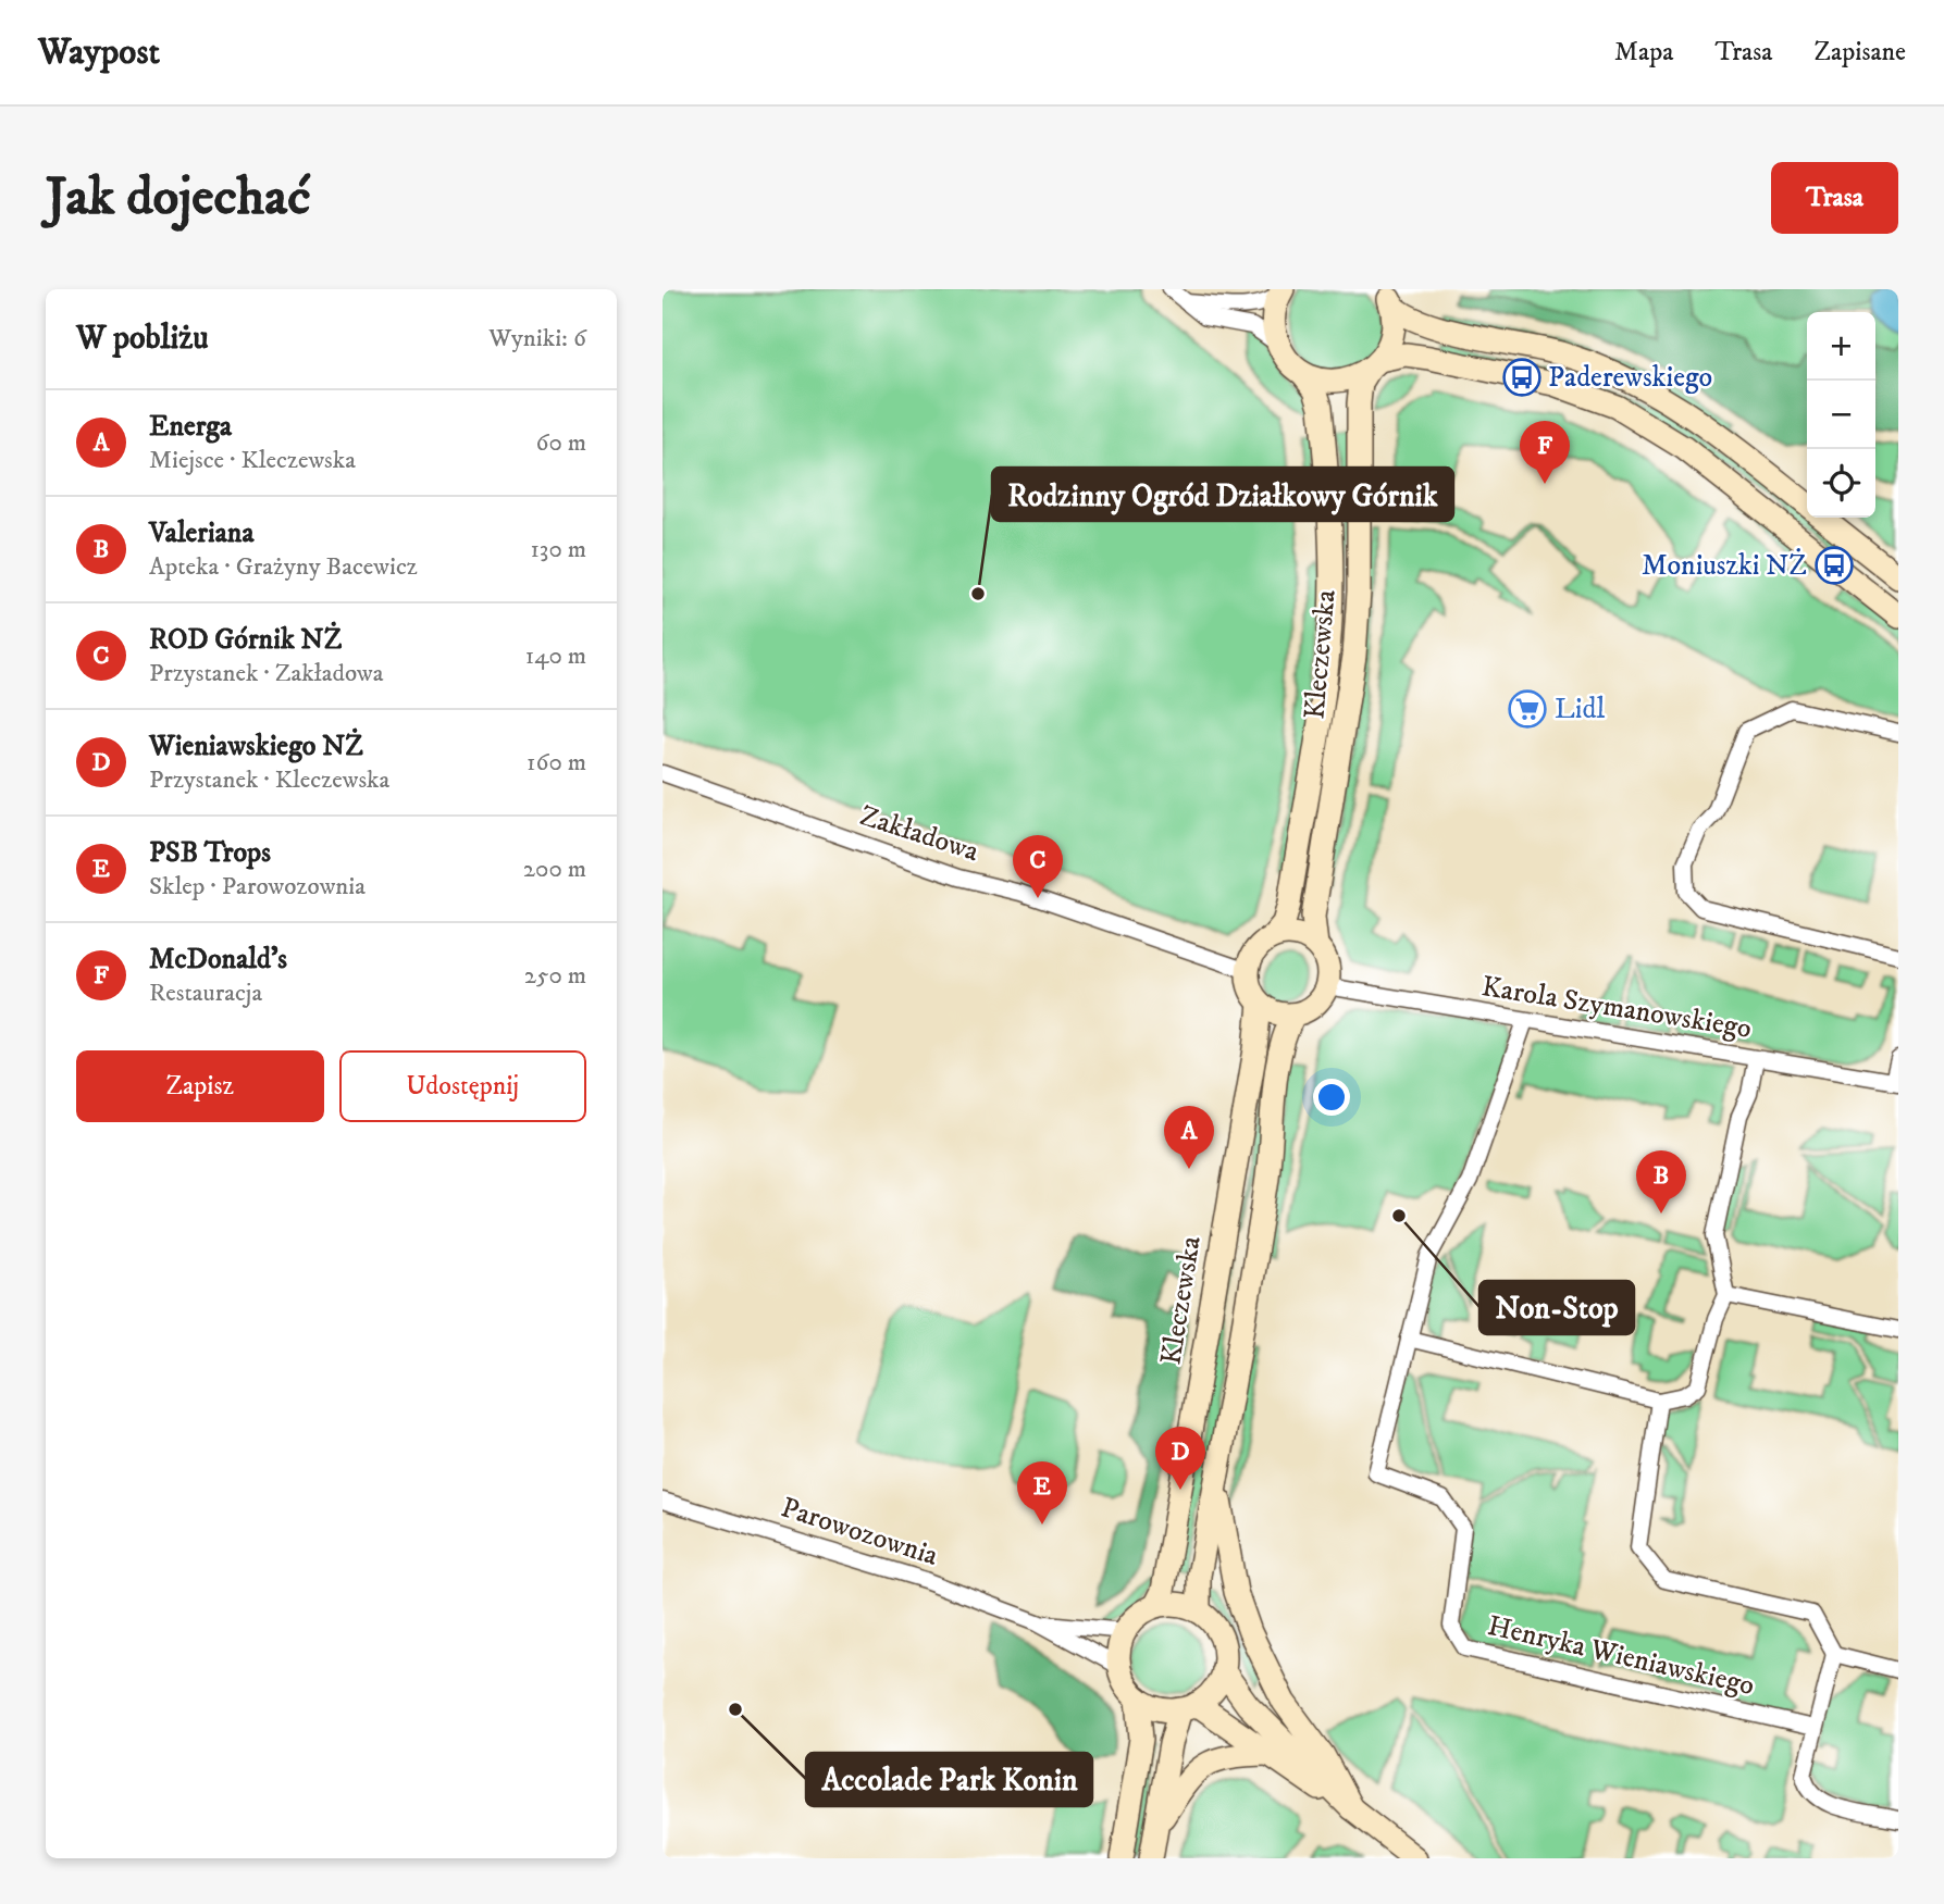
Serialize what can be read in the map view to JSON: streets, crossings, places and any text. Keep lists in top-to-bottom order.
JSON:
{
  "streets": {
    "main road": ["Kleczewska"],
    "street": [
      "Zakładowa",
      "Karola Szymanowskiego",
      "Parowozownia",
      "Henryka Wieniawskiego"
    ]
  },
  "crossings": [
    ["Kleczewska", "Zakładowa"],
    ["Kleczewska", "Karola Szymanowskiego"],
    ["Kleczewska", "Parowozownia"],
    ["Zakładowa", "Karola Szymanowskiego"]
  ],
  "places": {
    "bus stop": ["Paderewskiego", "Moniuszki NŻ"],
    "other": ["Rodzinny Ogród Działkowy Górnik", "Non-Stop", "Accolade Park Konin"],
    "supermarket": ["Lidl"]
  },
  "page": {
    "header": "Waypost",
    "nav": ["Mapa", "Trasa", "Zapisane"],
    "buttons": [
      "Trasa",
      ["Zapisz", "Udostępnij"]
    ],
    "title": "Jak dojechać",
    "heading": ["W pobliżu", "Wyniki: 6"],
    "map_buttons": ["+", "−"],
    "list": [
      {
        "mark": "A",
        "name": "Energa",
        "note": "Miejsce · Kleczewska",
        "value": "60 m"
      },
      {
        "mark": "B",
        "name": "Valeriana",
        "note": "Apteka · Grażyny Bacewicz",
        "value": "130 m"
      },
      {
        "mark": "C",
        "name": "ROD Górnik NŻ",
        "note": "Przystanek · Zakładowa",
        "value": "140 m"
      },
      {
        "mark": "D",
        "name": "Wieniawskiego NŻ",
        "note": "Przystanek · Kleczewska",
        "value": "160 m"
      },
      {
        "mark": "E",
        "name": "PSB Trops",
        "note": "Sklep · Parowozownia",
        "value": "200 m"
      },
      {
        "mark": "F",
        "name": "McDonald's",
        "note": "Restauracja",
        "value": "250 m"
      }
    ],
    "pins": [
      "F",
      "C",
      "A",
      "B",
      "D",
      "E"
    ]
  }
}
